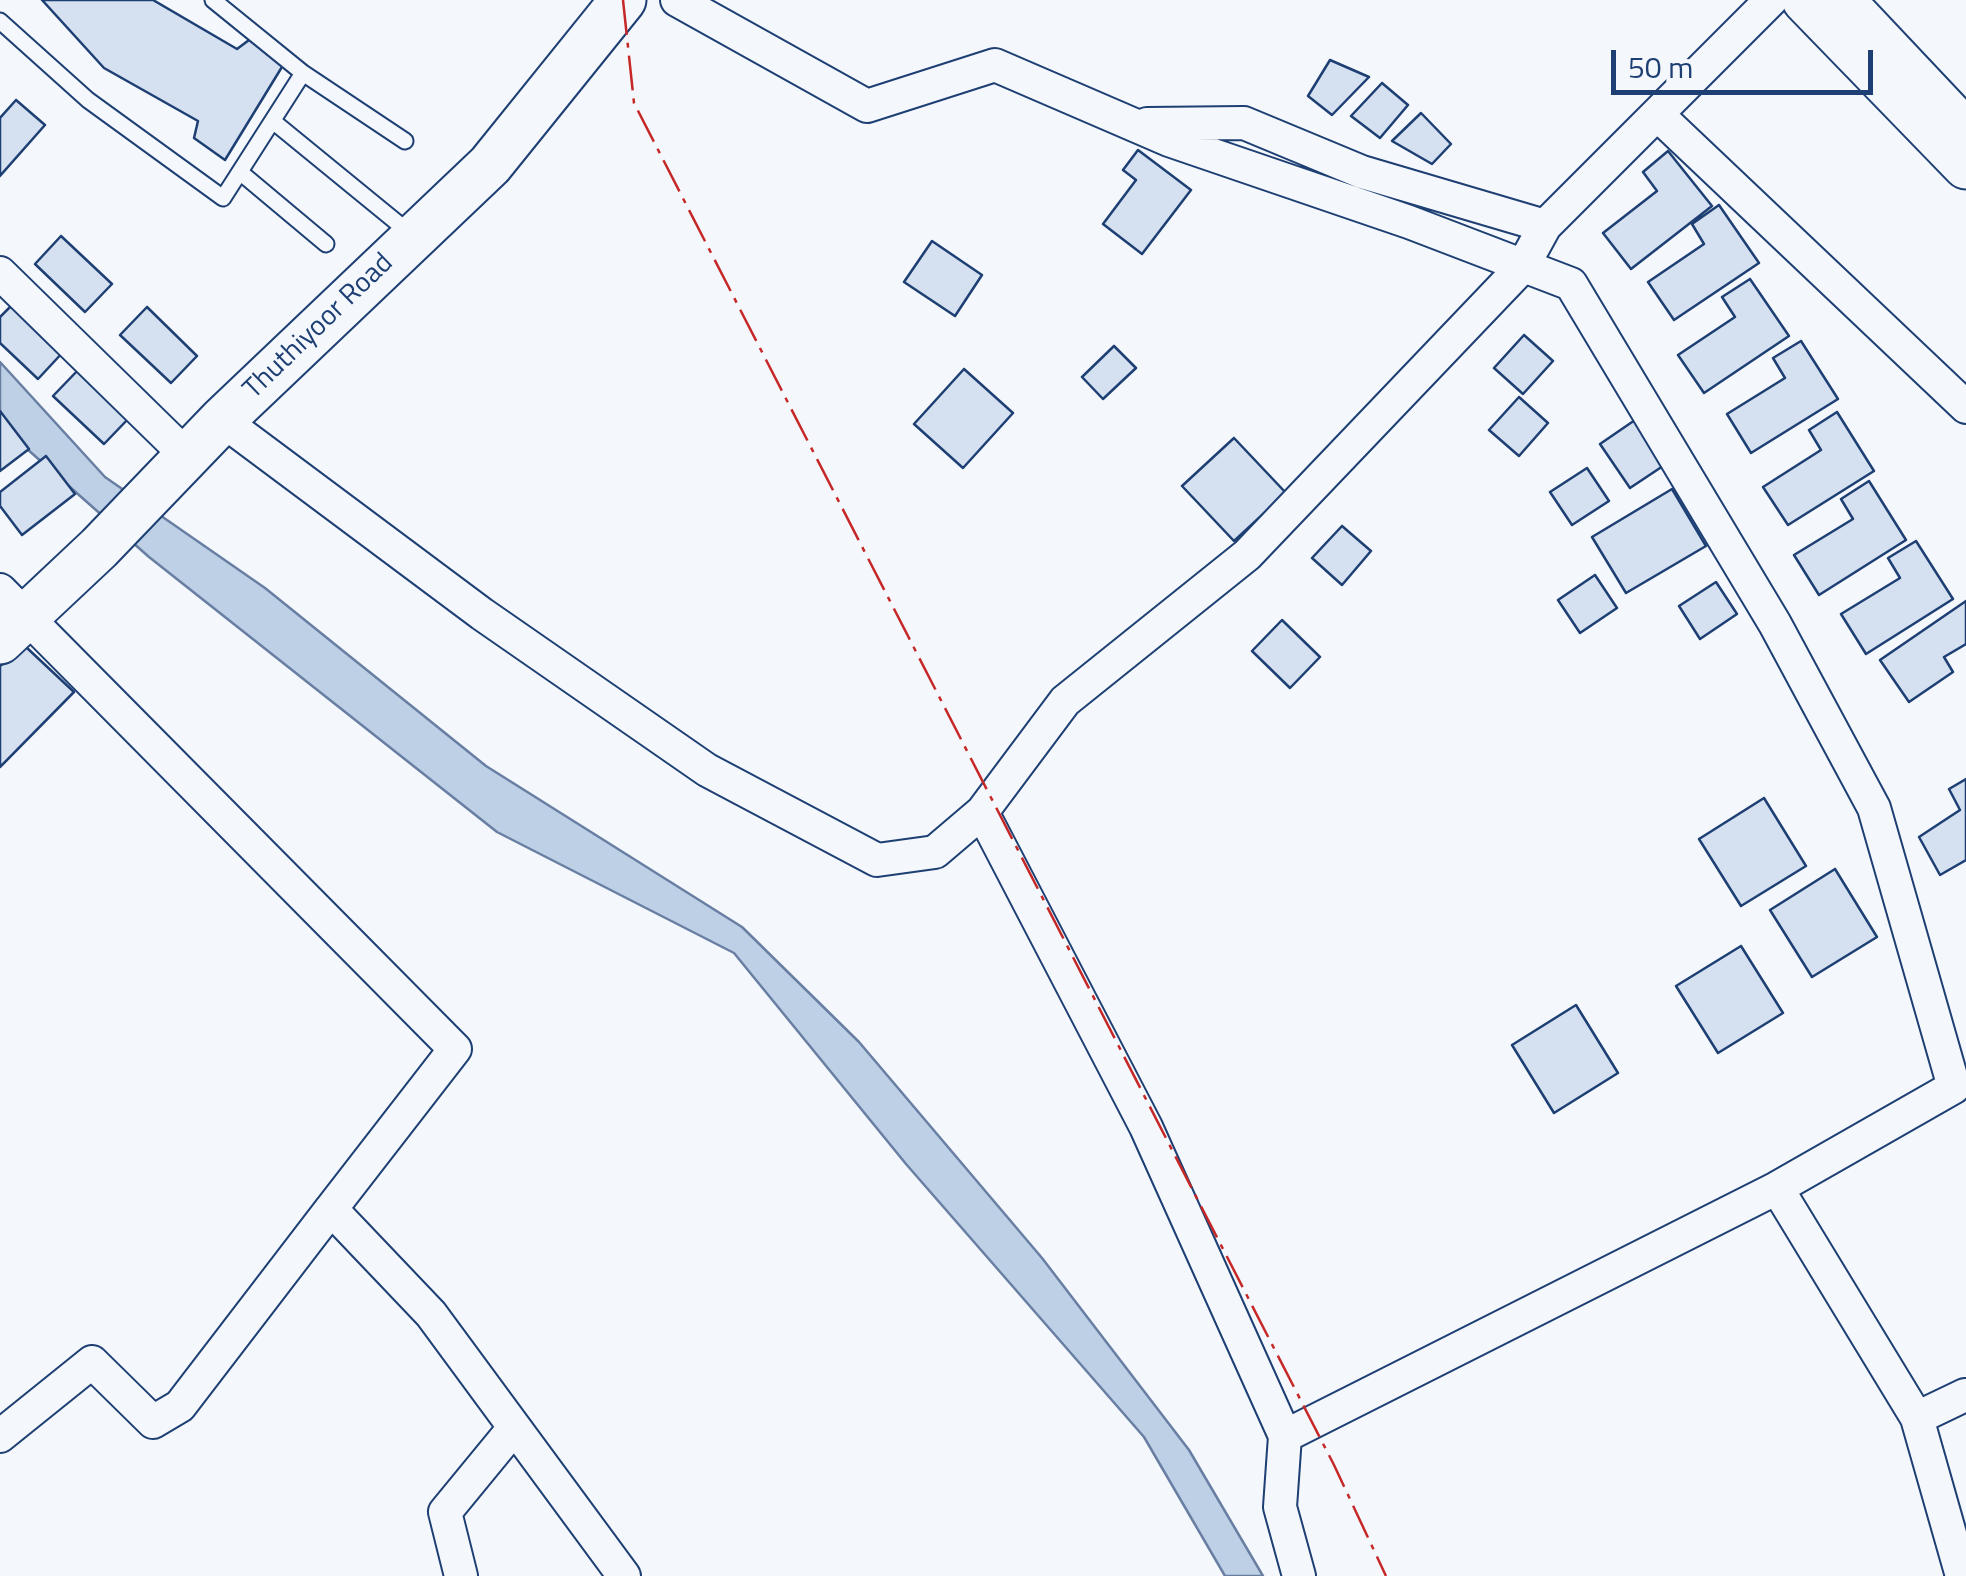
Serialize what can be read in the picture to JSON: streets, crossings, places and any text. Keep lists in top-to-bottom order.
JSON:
{
  "streets": {
    "main road": ["Thuthiyoor Road"]
  },
  "scale_bar": "50 m"
}
